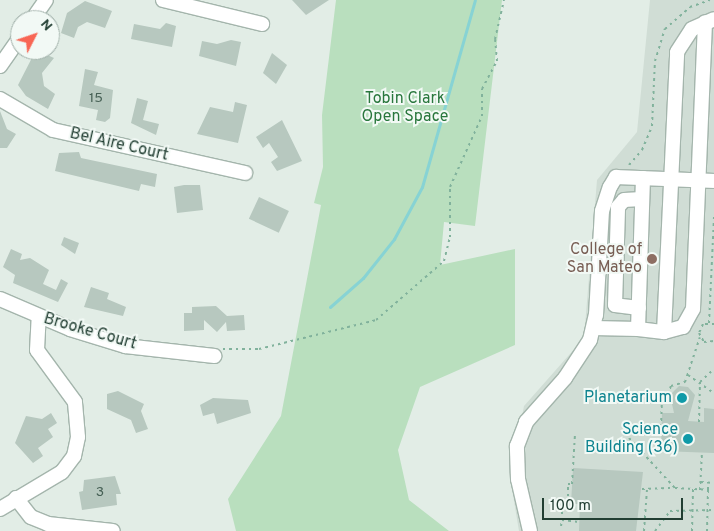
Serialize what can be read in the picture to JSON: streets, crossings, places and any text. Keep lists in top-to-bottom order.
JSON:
{
  "streets": {
    "street": ["Bel Aire Court", "Brooke Court"]
  },
  "parks": ["Tobin Clark Open Space"],
  "places": ["College of San Mateo", "Planetarium", "Science Building (36)"],
  "house_numbers": ["15", "3"],
  "scale_bar": "100 m",
  "north": "top right"
}
